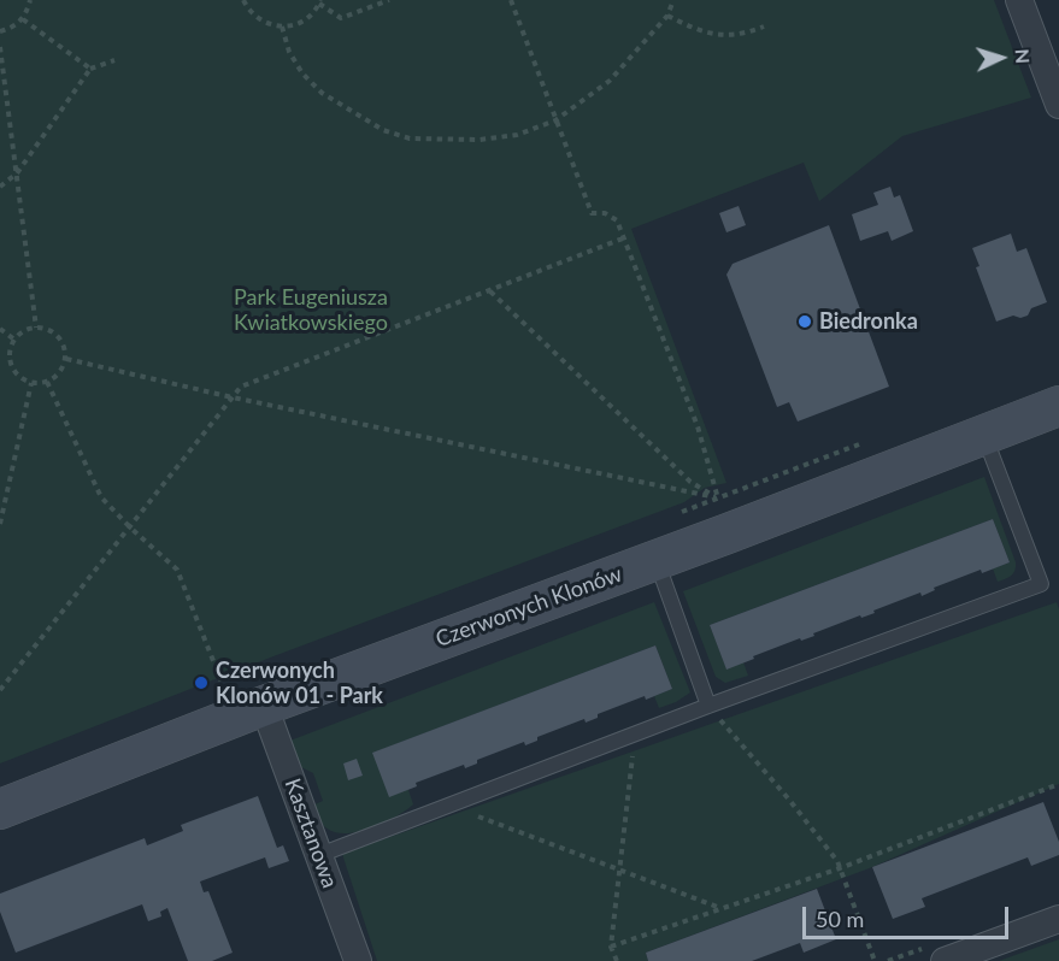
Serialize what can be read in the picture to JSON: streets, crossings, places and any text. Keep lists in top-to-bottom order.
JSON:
{
  "streets": {
    "main road": ["Czerwonych Klonów"],
    "street": ["Kasztanowa"]
  },
  "crossings": [
    ["Czerwonych Klonów", "Kasztanowa"]
  ],
  "parks": ["Park Eugeniusza Kwiatkowskiego"],
  "places": ["Biedronka", "Czerwonych Klonów 01 - Park"],
  "scale_bar": "50 m",
  "north": "right"
}
